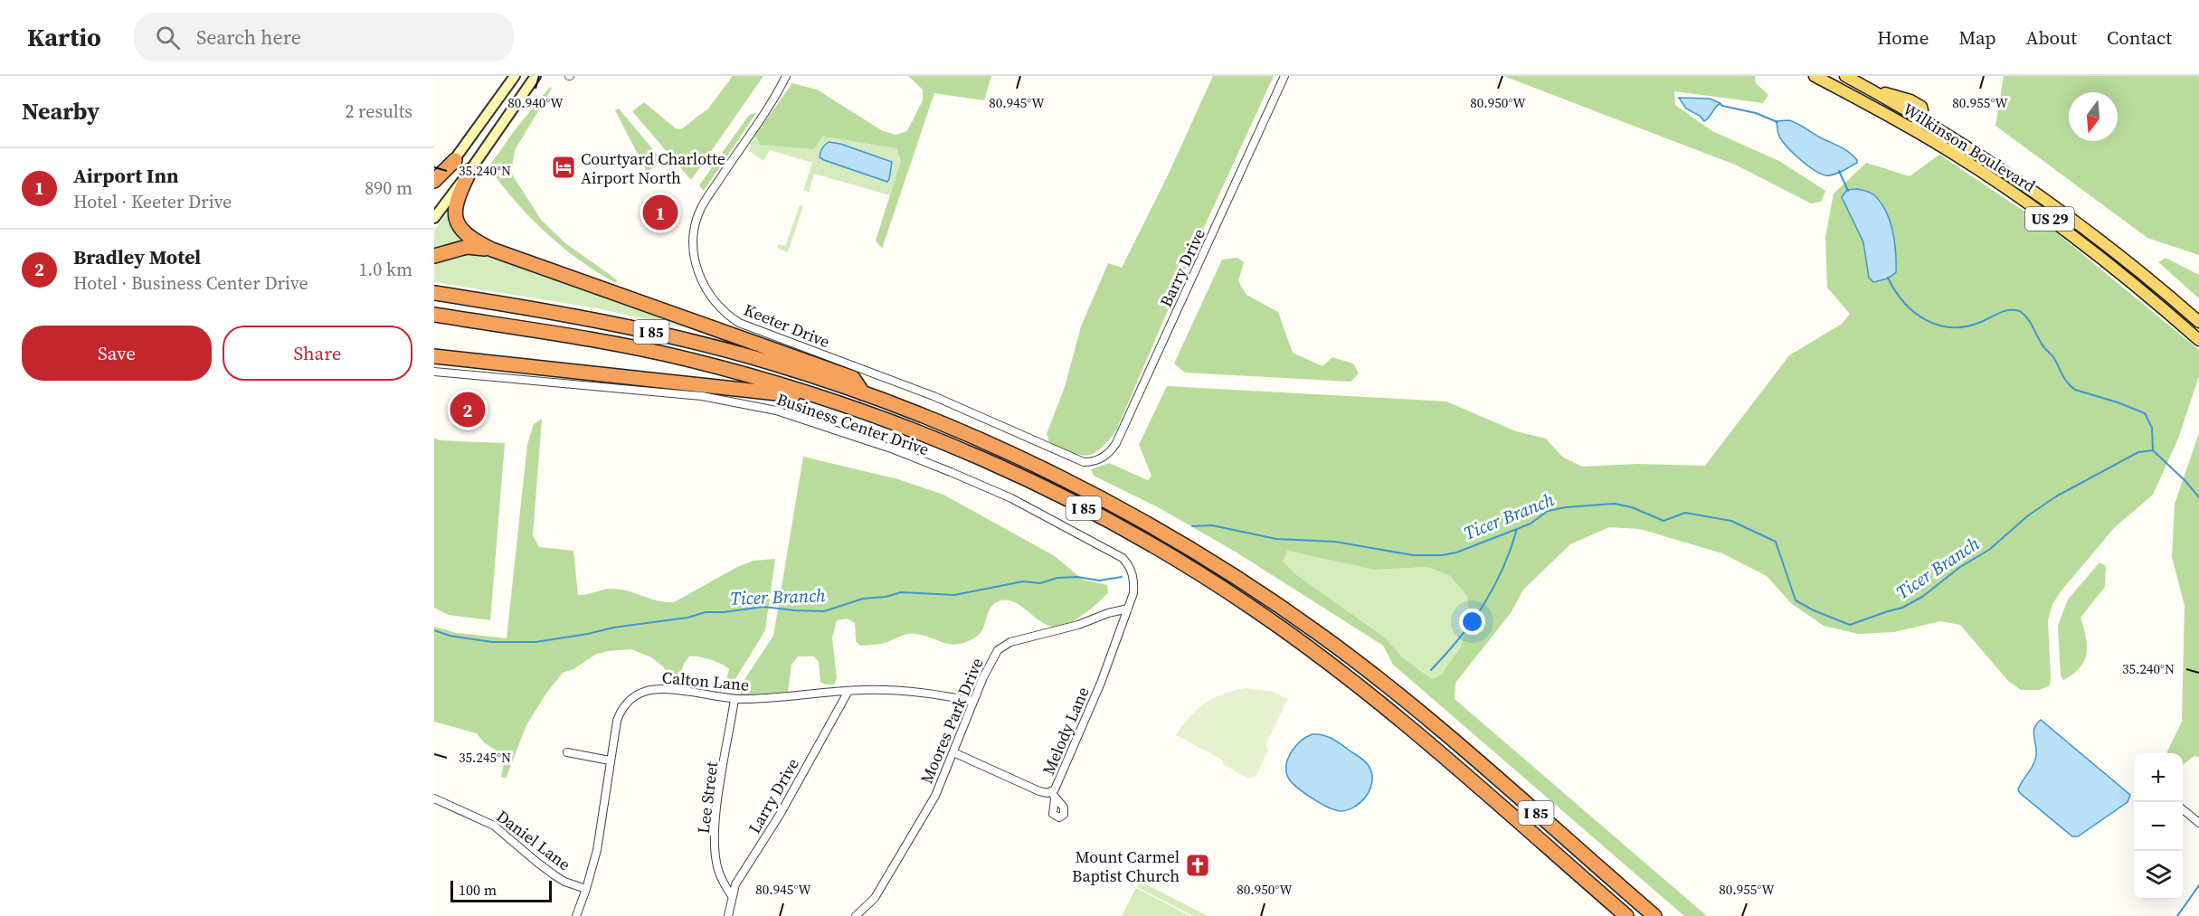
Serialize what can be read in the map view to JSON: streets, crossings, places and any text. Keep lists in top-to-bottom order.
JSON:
{
  "streets": {
    "highway": ["I 85"],
    "main road": ["Wilkinson Boulevard", "US 29"],
    "street": [
      "Barry Drive",
      "Keeter Drive",
      "Business Center Drive",
      "Calton Lane",
      "Moores Park Drive",
      "Melody Lane",
      "Larry Drive",
      "Lee Street",
      "Daniel Lane"
    ]
  },
  "crossings": [
    ["Barry Drive", "Keeter Drive"],
    ["Business Center Drive", "Moores Park Drive"],
    ["Business Center Drive", "Melody Lane"],
    ["Calton Lane", "Moores Park Drive"],
    ["Calton Lane", "Larry Drive"],
    ["Calton Lane", "Lee Street"],
    ["Calton Lane", "Daniel Lane"],
    ["Moores Park Drive", "Melody Lane"],
    ["Larry Drive", "Lee Street"]
  ],
  "water": ["Ticer Branch"],
  "places": {
    "hotel": ["Courtyard Charlotte Airport North"],
    "church": ["Mount Carmel Baptist Church"]
  },
  "scale_bar": "100 m",
  "north": "bottom",
  "page": {
    "header": "Kartio",
    "search": "Search here",
    "nav": [
      "Home",
      "Map",
      "About",
      "Contact"
    ],
    "heading": ["Nearby", "2 results"],
    "list": [
      {
        "mark": "1",
        "name": "Airport Inn",
        "note": "Hotel · Keeter Drive",
        "value": "890 m"
      },
      {
        "mark": "2",
        "name": "Bradley Motel",
        "note": "Hotel · Business Center Drive",
        "value": "1.0 km"
      }
    ],
    "pins": ["1", "2"],
    "buttons": ["Save", "Share"],
    "map_buttons": ["+", "−"],
    "scale": "100 m"
  },
  "coordinates": [
    "80.940°W",
    "80.945°W",
    "80.950°W",
    "80.955°W",
    "35.240°N",
    "35.245°N"
  ]
}
